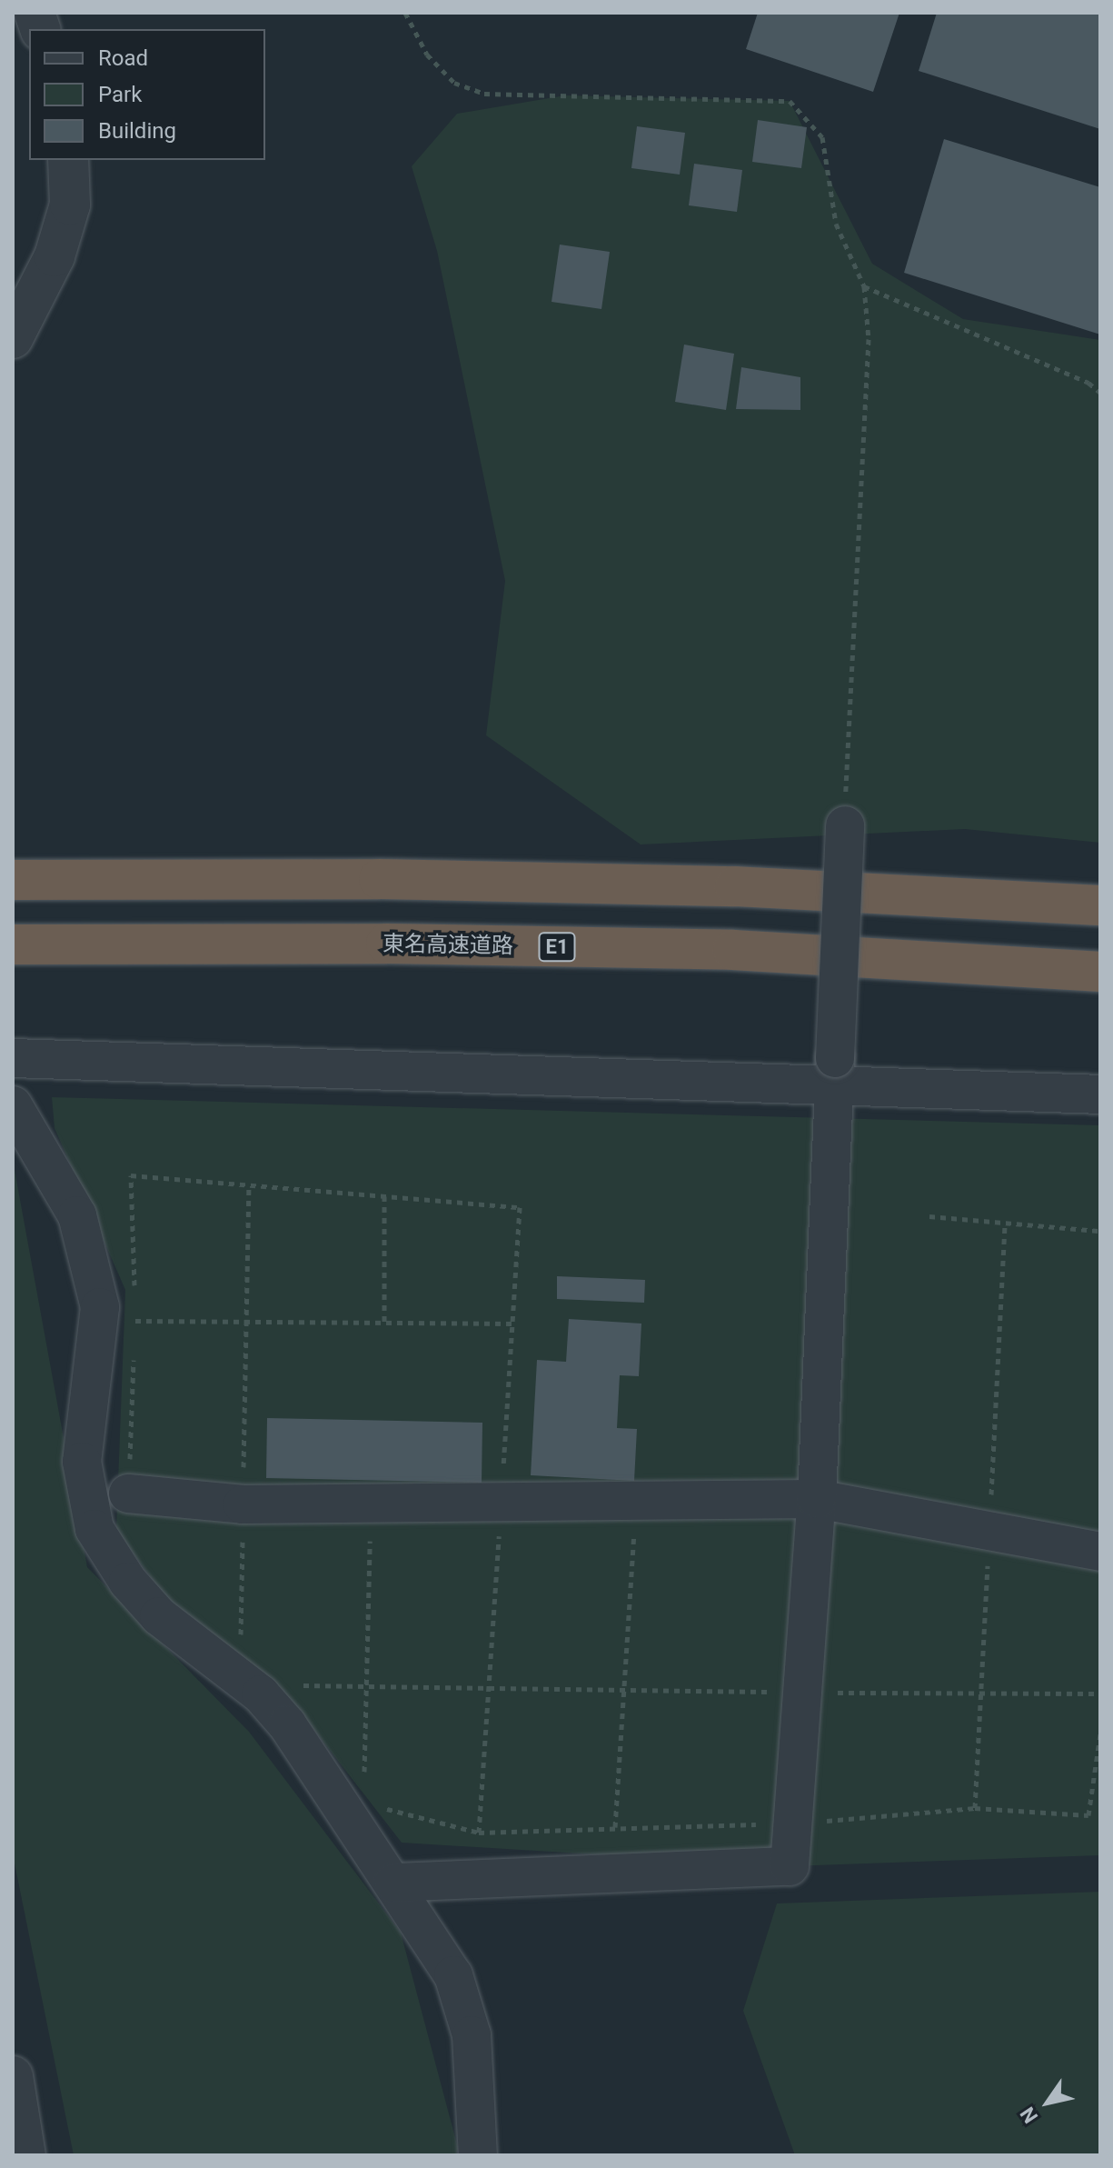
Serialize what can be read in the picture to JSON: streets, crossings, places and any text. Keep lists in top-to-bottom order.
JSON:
{
  "streets": {
    "highway": ["東名高速道路", "E1"]
  },
  "legend": ["Road", "Park", "Building"],
  "north": "bottom left"
}
